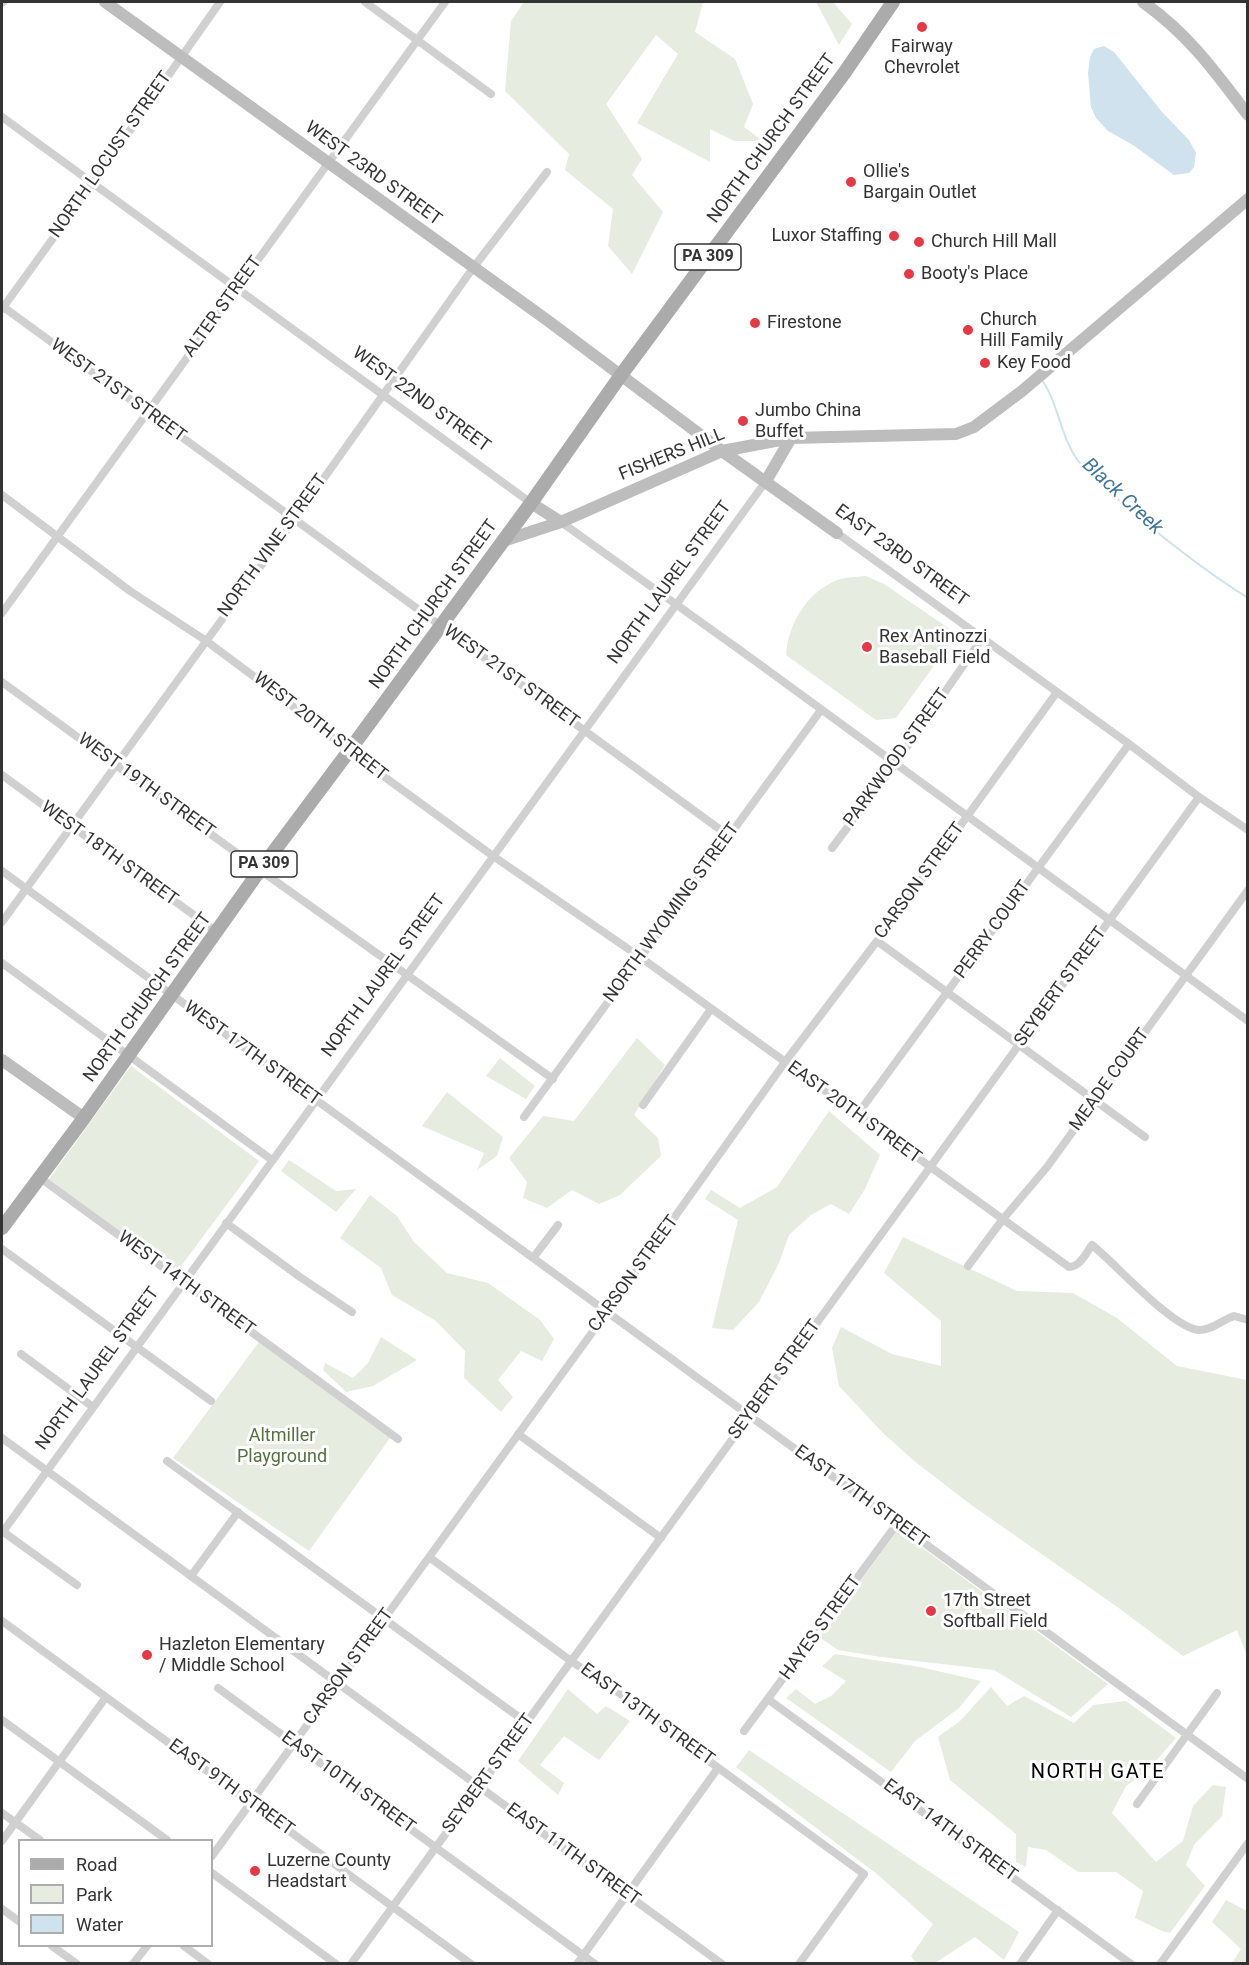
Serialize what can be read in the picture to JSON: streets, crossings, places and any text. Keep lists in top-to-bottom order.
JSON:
{
  "streets": {
    "main road": ["NORTH CHURCH STREET", "PA 309"],
    "street": [
      "NORTH LOCUST STREET",
      "WEST 23RD STREET",
      "ALTER STREET",
      "WEST 21ST STREET",
      "WEST 22ND STREET",
      "FISHERS HILL",
      "NORTH VINE STREET",
      "EAST 23RD STREET",
      "NORTH LAUREL STREET",
      "WEST 20TH STREET",
      "PARKWOOD STREET",
      "WEST 19TH STREET",
      "WEST 18TH STREET",
      "CARSON STREET",
      "NORTH WYOMING STREET",
      "PERRY COURT",
      "SEYBERT STREET",
      "WEST 17TH STREET",
      "MEADE COURT",
      "EAST 20TH STREET",
      "WEST 14TH STREET",
      "EAST 17TH STREET",
      "HAYES STREET",
      "EAST 13TH STREET",
      "EAST 10TH STREET",
      "EAST 9TH STREET",
      "EAST 14TH STREET",
      "EAST 11TH STREET"
    ]
  },
  "crossings": [
    ["NORTH CHURCH STREET", "WEST 23RD STREET"],
    ["NORTH CHURCH STREET", "WEST 21ST STREET"],
    ["NORTH CHURCH STREET", "WEST 22ND STREET"],
    ["NORTH CHURCH STREET", "FISHERS HILL"],
    ["NORTH CHURCH STREET", "EAST 23RD STREET"],
    ["NORTH CHURCH STREET", "WEST 20TH STREET"],
    ["NORTH CHURCH STREET", "WEST 19TH STREET"],
    ["NORTH CHURCH STREET", "WEST 18TH STREET"],
    ["NORTH CHURCH STREET", "WEST 17TH STREET"],
    ["NORTH CHURCH STREET", "WEST 14TH STREET"],
    ["NORTH LOCUST STREET", "WEST 23RD STREET"],
    ["NORTH LOCUST STREET", "WEST 21ST STREET"],
    ["NORTH LOCUST STREET", "WEST 22ND STREET"],
    ["WEST 23RD STREET", "ALTER STREET"],
    ["WEST 23RD STREET", "NORTH VINE STREET"],
    ["WEST 23RD STREET", "EAST 23RD STREET"],
    ["ALTER STREET", "WEST 21ST STREET"],
    ["ALTER STREET", "WEST 22ND STREET"],
    ["ALTER STREET", "WEST 20TH STREET"],
    ["WEST 21ST STREET", "NORTH VINE STREET"],
    ["WEST 21ST STREET", "NORTH LAUREL STREET"],
    ["WEST 21ST STREET", "NORTH WYOMING STREET"],
    ["WEST 22ND STREET", "FISHERS HILL"],
    ["WEST 22ND STREET", "NORTH VINE STREET"],
    ["WEST 22ND STREET", "NORTH LAUREL STREET"],
    ["WEST 22ND STREET", "PARKWOOD STREET"],
    ["WEST 22ND STREET", "CARSON STREET"],
    ["WEST 22ND STREET", "NORTH WYOMING STREET"],
    ["WEST 22ND STREET", "PERRY COURT"],
    ["WEST 22ND STREET", "SEYBERT STREET"],
    ["WEST 22ND STREET", "MEADE COURT"],
    ["FISHERS HILL", "EAST 23RD STREET"],
    ["FISHERS HILL", "NORTH LAUREL STREET"],
    ["NORTH VINE STREET", "WEST 20TH STREET"],
    ["NORTH VINE STREET", "WEST 19TH STREET"],
    ["NORTH VINE STREET", "WEST 18TH STREET"],
    ["NORTH VINE STREET", "WEST 17TH STREET"],
    ["EAST 23RD STREET", "NORTH LAUREL STREET"],
    ["EAST 23RD STREET", "PARKWOOD STREET"],
    ["EAST 23RD STREET", "CARSON STREET"],
    ["EAST 23RD STREET", "PERRY COURT"],
    ["EAST 23RD STREET", "SEYBERT STREET"],
    ["NORTH LAUREL STREET", "WEST 20TH STREET"],
    ["NORTH LAUREL STREET", "WEST 19TH STREET"],
    ["NORTH LAUREL STREET", "WEST 17TH STREET"],
    ["NORTH LAUREL STREET", "WEST 14TH STREET"],
    ["NORTH LAUREL STREET", "EAST 11TH STREET"],
    ["WEST 20TH STREET", "NORTH WYOMING STREET"],
    ["WEST 20TH STREET", "EAST 20TH STREET"],
    ["WEST 19TH STREET", "NORTH WYOMING STREET"],
    ["CARSON STREET", "EAST 20TH STREET"],
    ["CARSON STREET", "EAST 17TH STREET"],
    ["CARSON STREET", "EAST 13TH STREET"],
    ["CARSON STREET", "EAST 10TH STREET"],
    ["CARSON STREET", "EAST 9TH STREET"],
    ["CARSON STREET", "EAST 11TH STREET"],
    ["NORTH WYOMING STREET", "EAST 20TH STREET"],
    ["PERRY COURT", "EAST 20TH STREET"],
    ["SEYBERT STREET", "EAST 20TH STREET"],
    ["SEYBERT STREET", "EAST 17TH STREET"],
    ["SEYBERT STREET", "EAST 13TH STREET"],
    ["SEYBERT STREET", "EAST 10TH STREET"],
    ["SEYBERT STREET", "EAST 9TH STREET"],
    ["SEYBERT STREET", "EAST 11TH STREET"],
    ["WEST 17TH STREET", "EAST 17TH STREET"],
    ["MEADE COURT", "EAST 20TH STREET"],
    ["EAST 17TH STREET", "HAYES STREET"],
    ["HAYES STREET", "EAST 14TH STREET"]
  ],
  "districts": ["NORTH GATE"],
  "water": ["Black Creek"],
  "parks": ["Altmiller Playground"],
  "places": [
    "Fairway Chevrolet",
    "Ollie's Bargain Outlet",
    "Luxor Staffing",
    "Church Hill Mall",
    "Booty's Place",
    "Firestone",
    "Church Hill Family",
    "Key Food",
    "Jumbo China Buffet",
    "Rex Antinozzi Baseball Field",
    "17th Street Softball Field",
    "Hazleton Elementary / Middle School",
    "Luzerne County Headstart"
  ],
  "legend": ["Road", "Park", "Water"]
}
